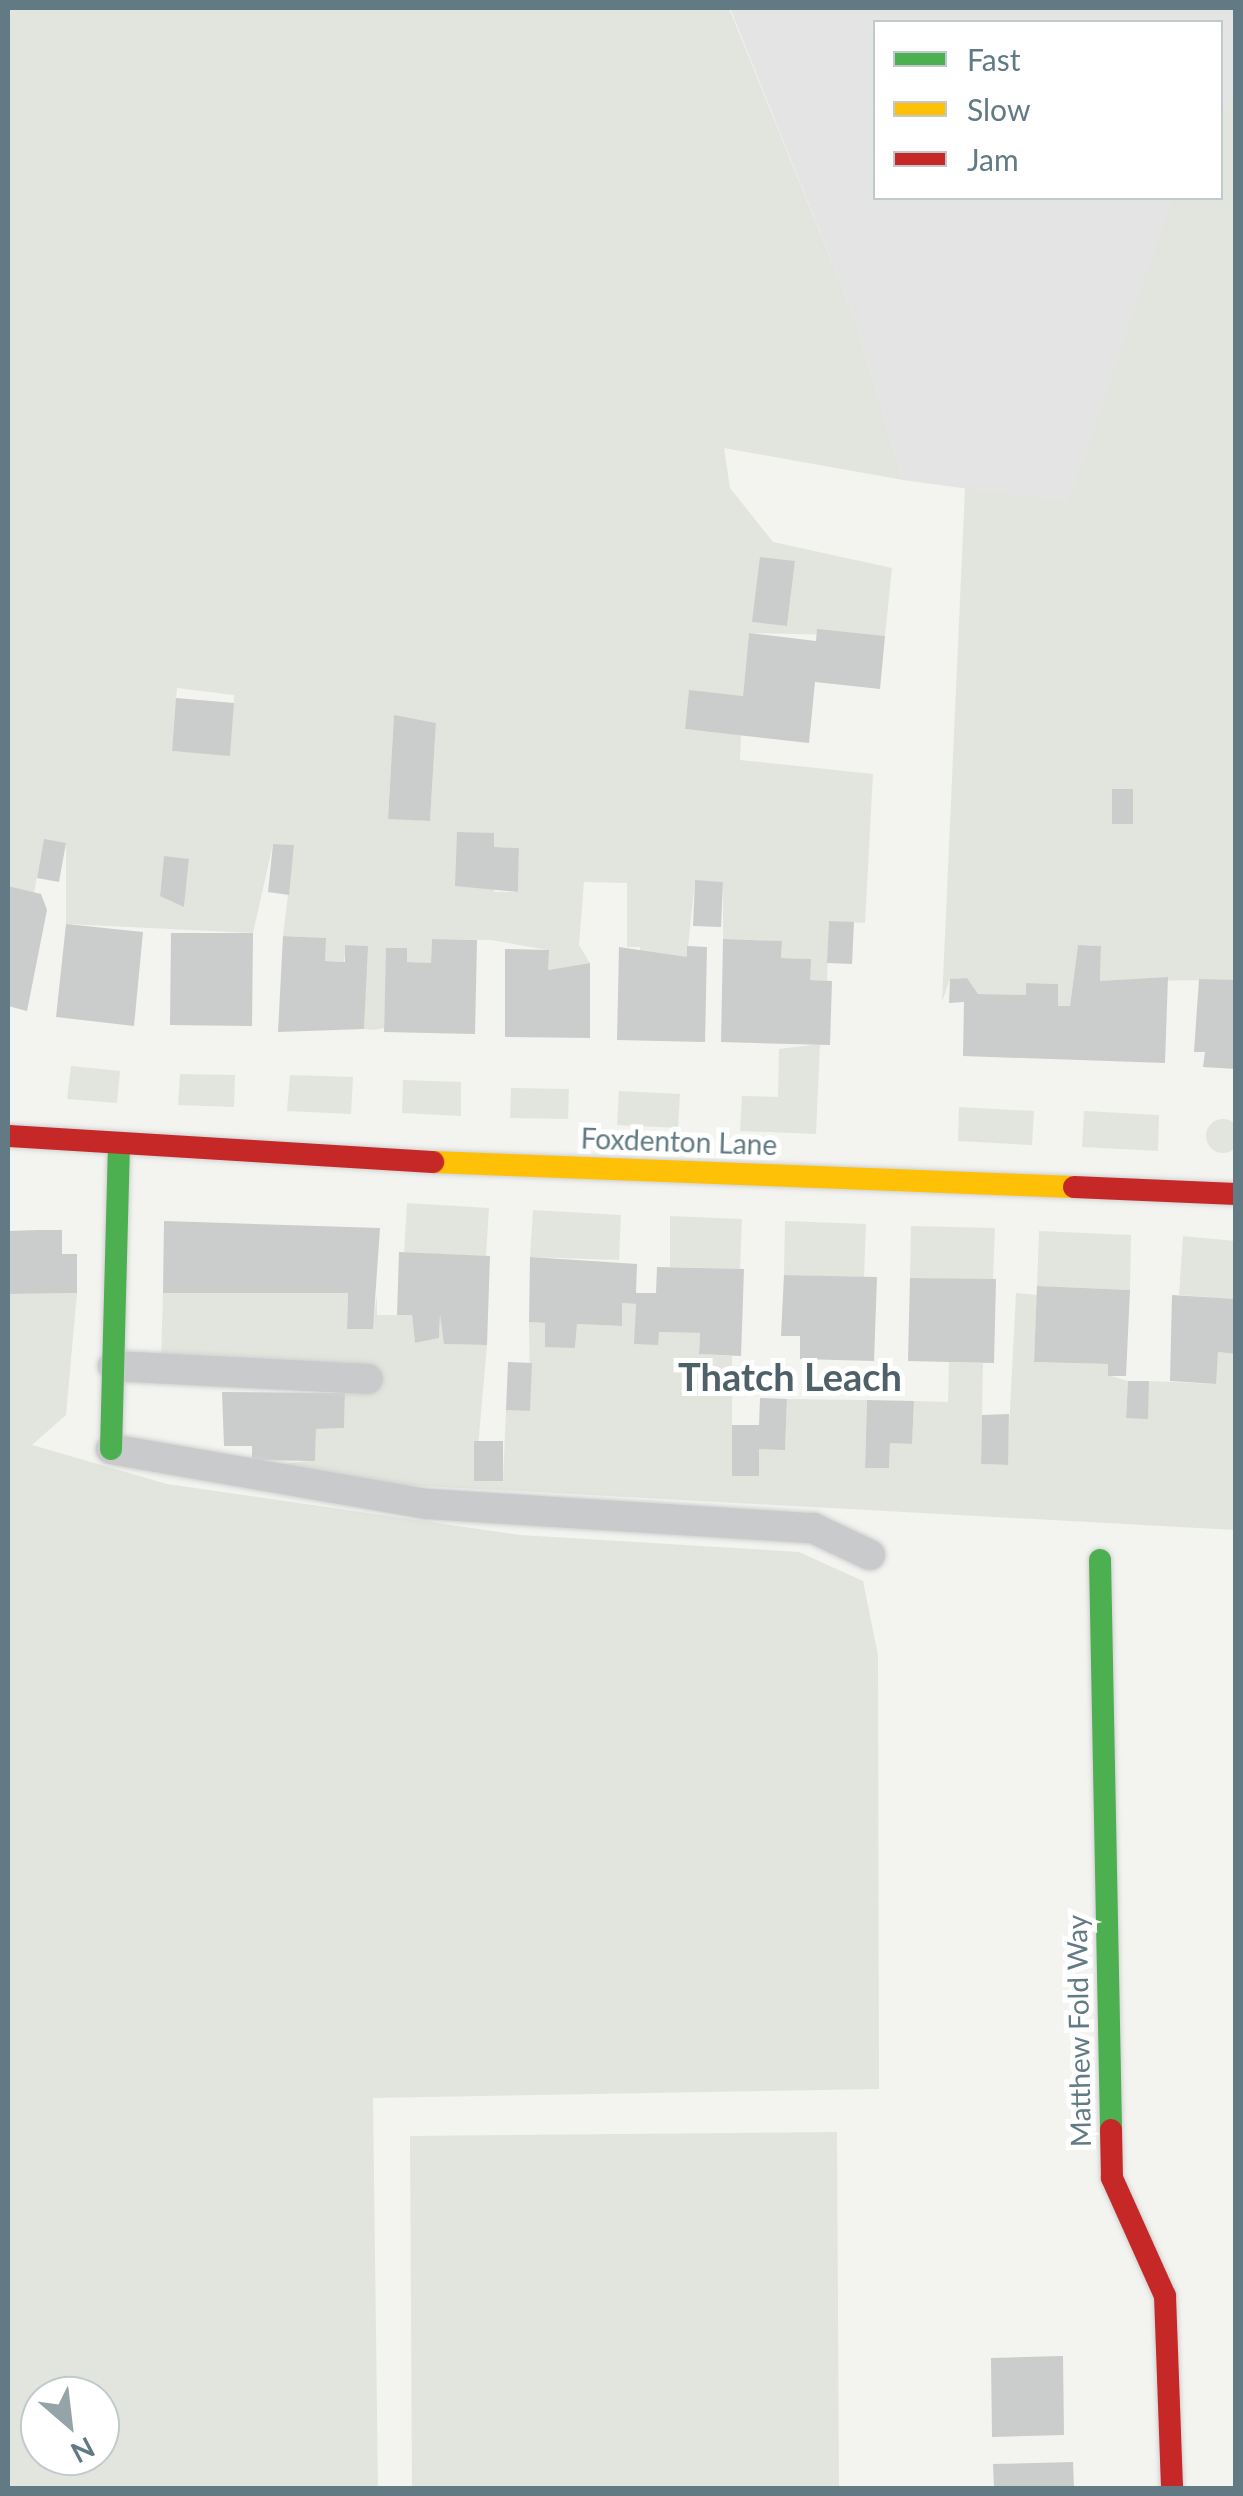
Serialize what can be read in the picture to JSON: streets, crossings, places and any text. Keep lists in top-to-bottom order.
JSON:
{
  "streets": {
    "street": ["Foxdenton Lane", "Matthew Fold Way"]
  },
  "districts": ["Thatch Leach"],
  "legend": ["Fast", "Slow", "Jam"],
  "north": "bottom right"
}
